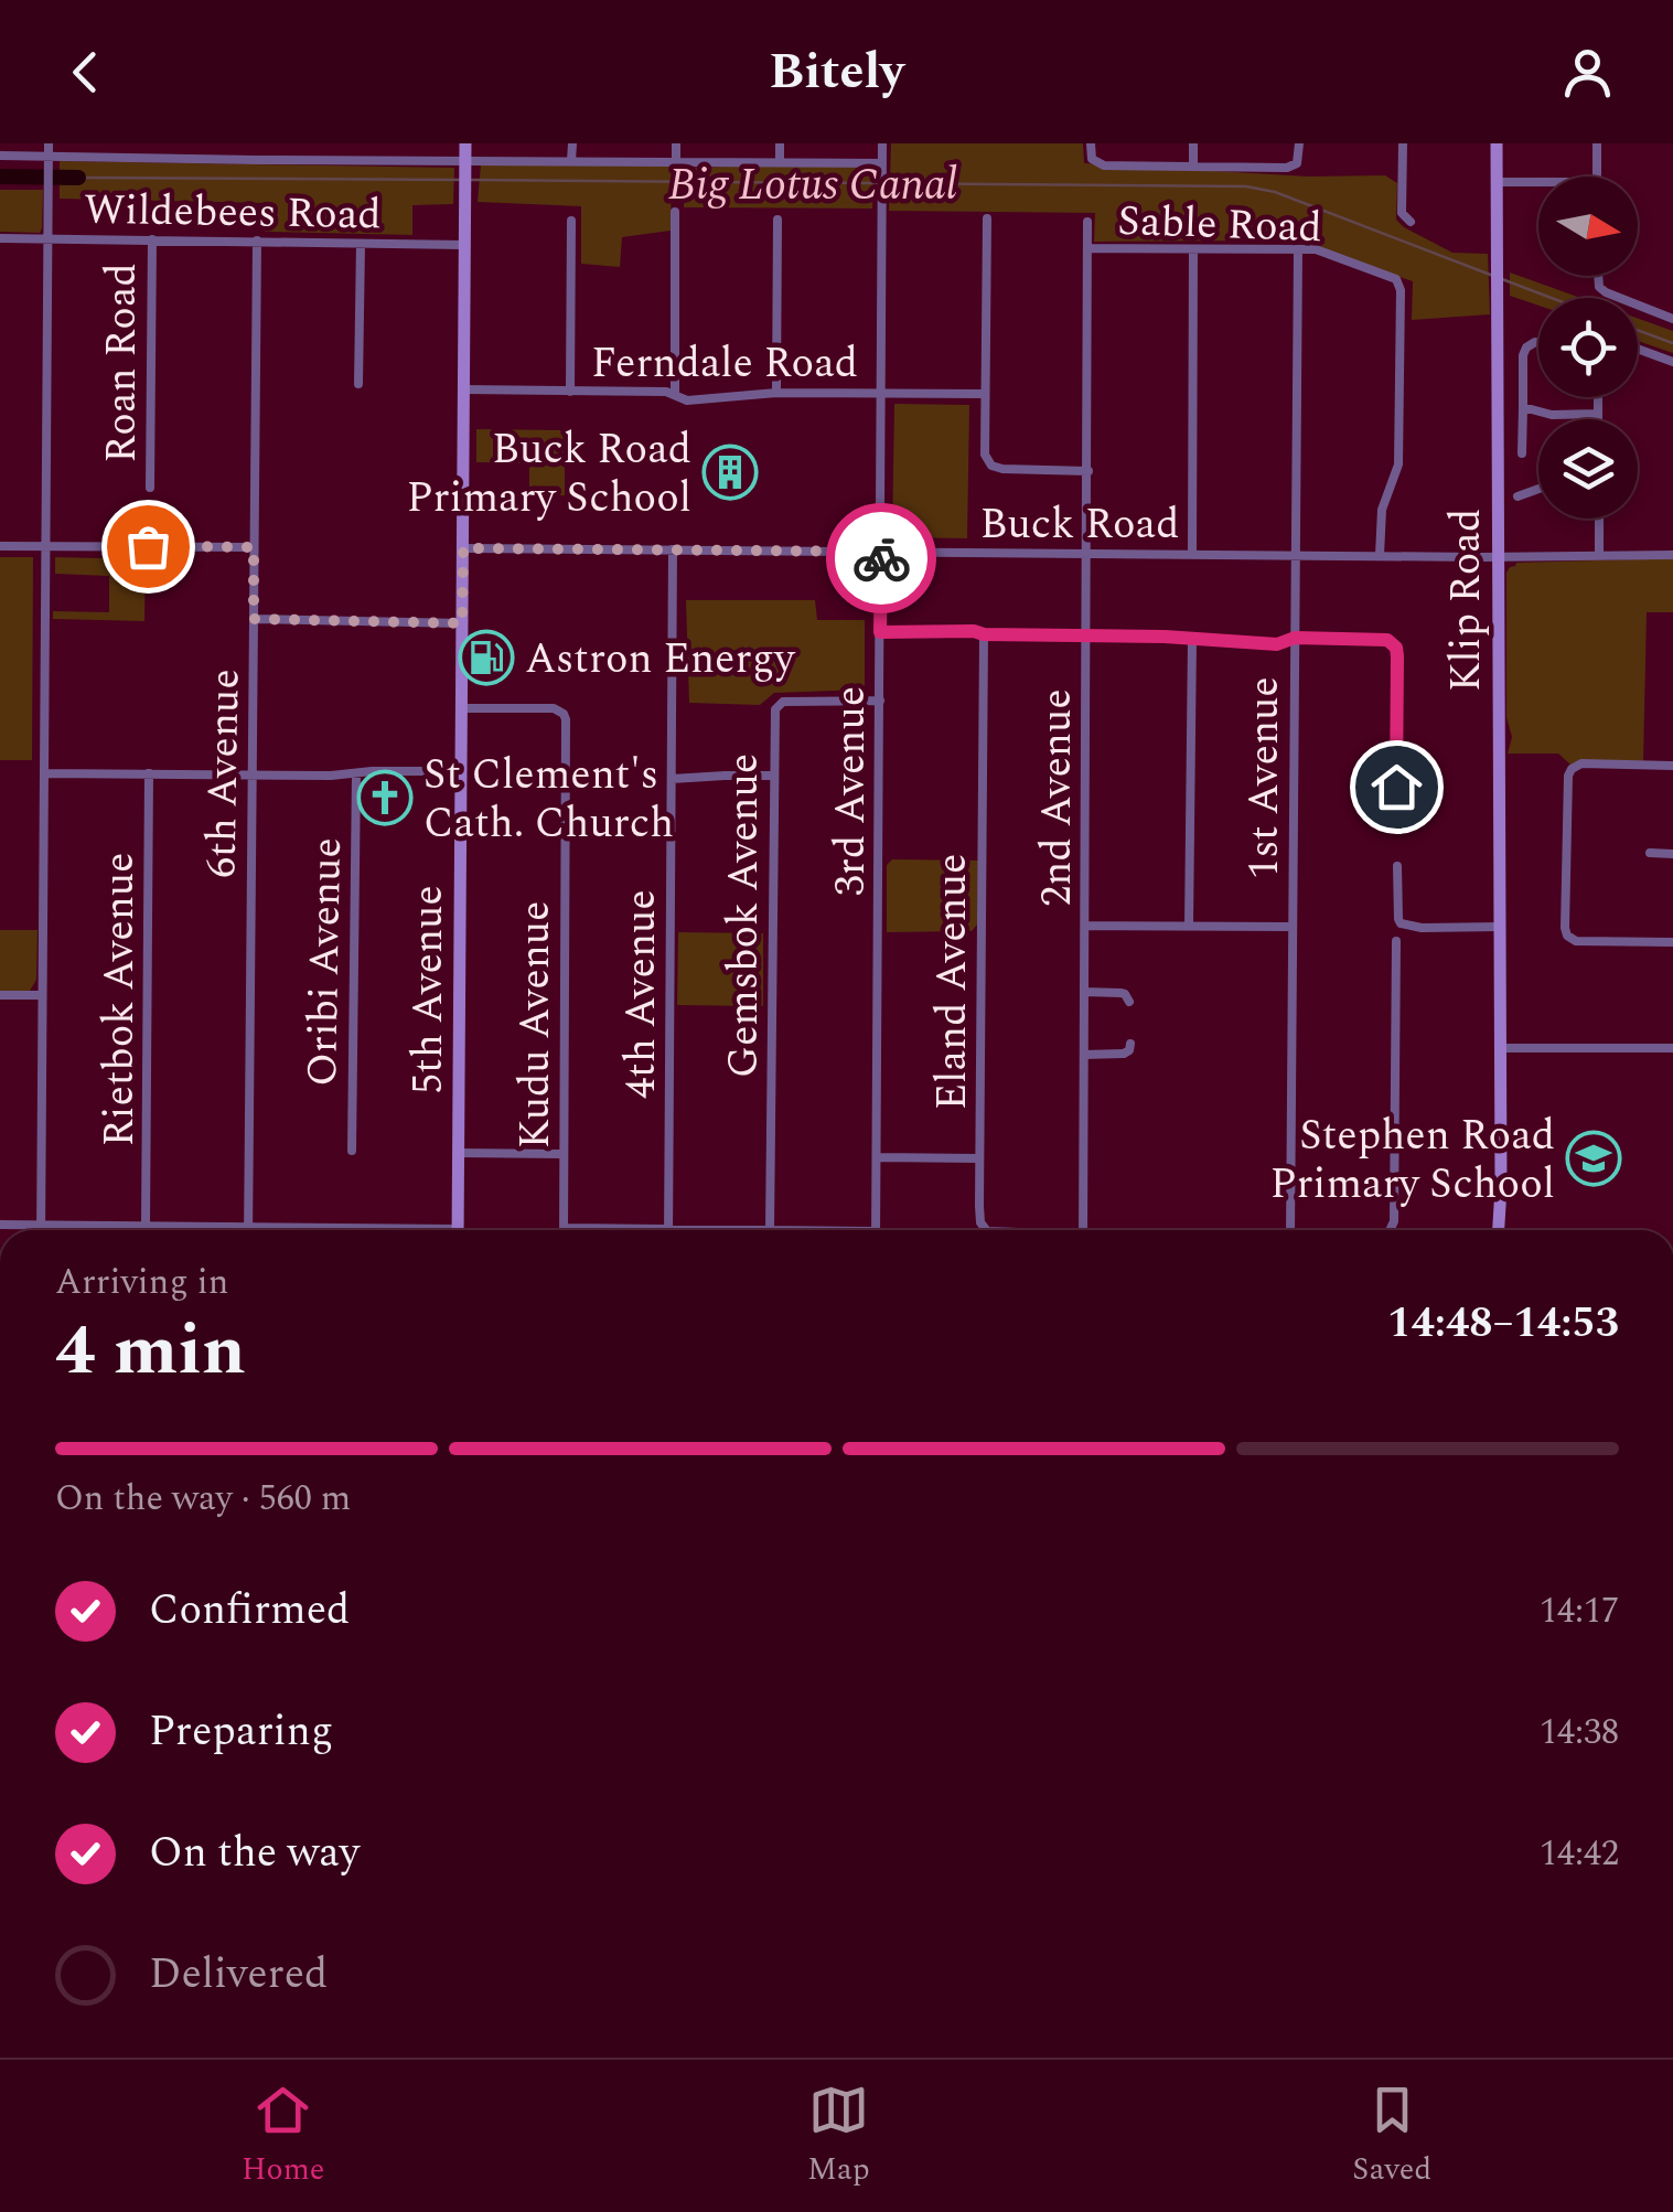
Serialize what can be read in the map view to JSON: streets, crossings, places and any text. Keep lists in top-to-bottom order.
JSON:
{
  "streets": {
    "street": [
      "Wildebees Road",
      "Sable Road",
      "Ferndale Road",
      "Roan Road",
      "Buck Road",
      "Klip Road",
      "6th Avenue",
      "1st Avenue",
      "3rd Avenue",
      "2nd Avenue",
      "Gemsbok Avenue",
      "Oribi Avenue",
      "Eland Avenue",
      "5th Avenue",
      "4th Avenue",
      "Rietbok Avenue",
      "Kudu Avenue"
    ]
  },
  "crossings": [
    ["Wildebees Road", "Roan Road"],
    ["Wildebees Road", "6th Avenue"],
    ["Wildebees Road", "5th Avenue"],
    ["Sable Road", "Buck Road"],
    ["Sable Road", "1st Avenue"],
    ["Sable Road", "2nd Avenue"],
    ["Ferndale Road", "3rd Avenue"],
    ["Ferndale Road", "5th Avenue"],
    ["Buck Road", "Klip Road"],
    ["Buck Road", "1st Avenue"],
    ["Buck Road", "3rd Avenue"],
    ["Buck Road", "2nd Avenue"],
    ["Buck Road", "5th Avenue"],
    ["Buck Road", "4th Avenue"],
    ["3rd Avenue", "Gemsbok Avenue"],
    ["5th Avenue", "Kudu Avenue"]
  ],
  "water": ["Big Lotus Canal"],
  "places": {
    "building": ["Buck Road Primary School"],
    "fuel station": ["Astron Energy"],
    "church": ["St Clement's Cath. Church"],
    "school or university": ["Stephen Road Primary School"]
  },
  "north": "right",
  "page": {
    "header": "Bitely",
    "heading": ["4 min", "Arriving in", "14:48–14:53"],
    "bar": "On the way · 560 m",
    "list": [
      ["Confirmed", "14:17"],
      ["Preparing", "14:38"],
      ["On the way", "14:42"],
      "Delivered"
    ],
    "tabs": ["Home", "Map", "Saved"]
  }
}
